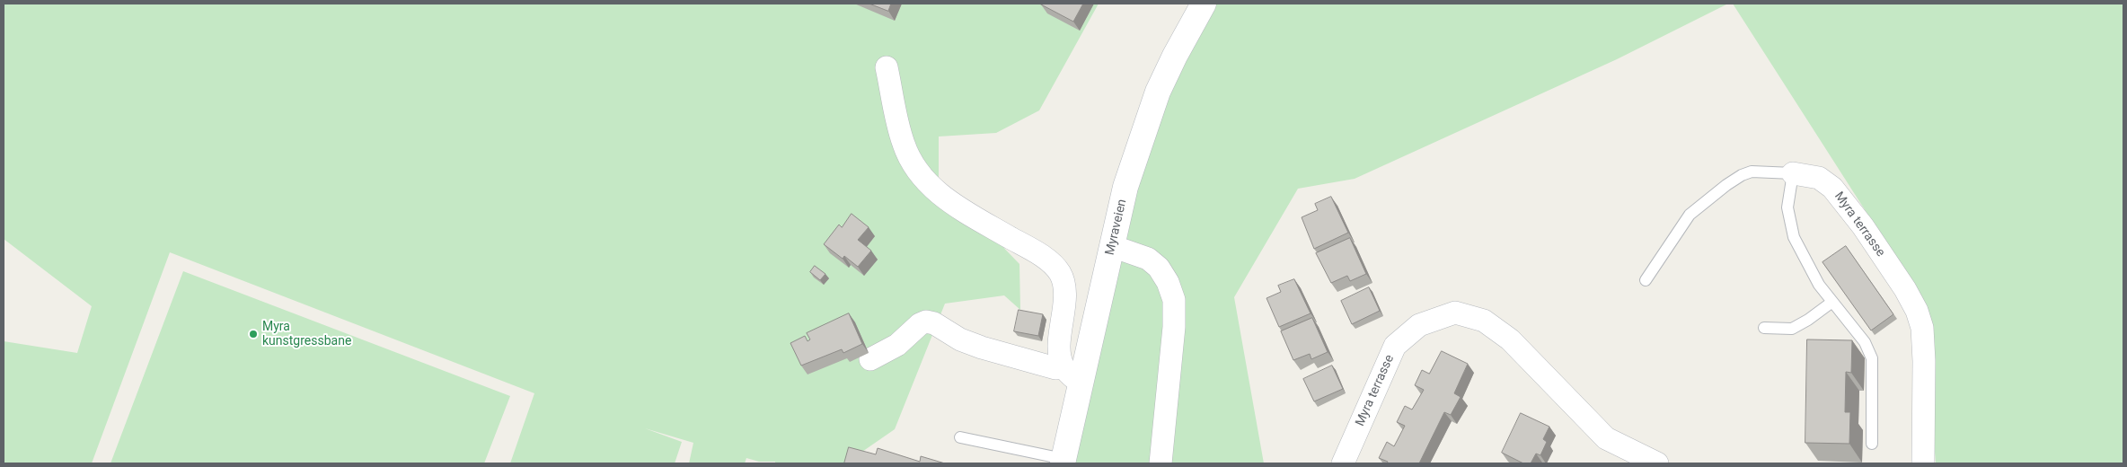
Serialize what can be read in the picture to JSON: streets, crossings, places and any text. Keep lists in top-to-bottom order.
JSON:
{
  "streets": {
    "main road": ["Myraveien"],
    "street": ["Myra terrasse"]
  },
  "places": ["Myra kunstgressbane"]
}
